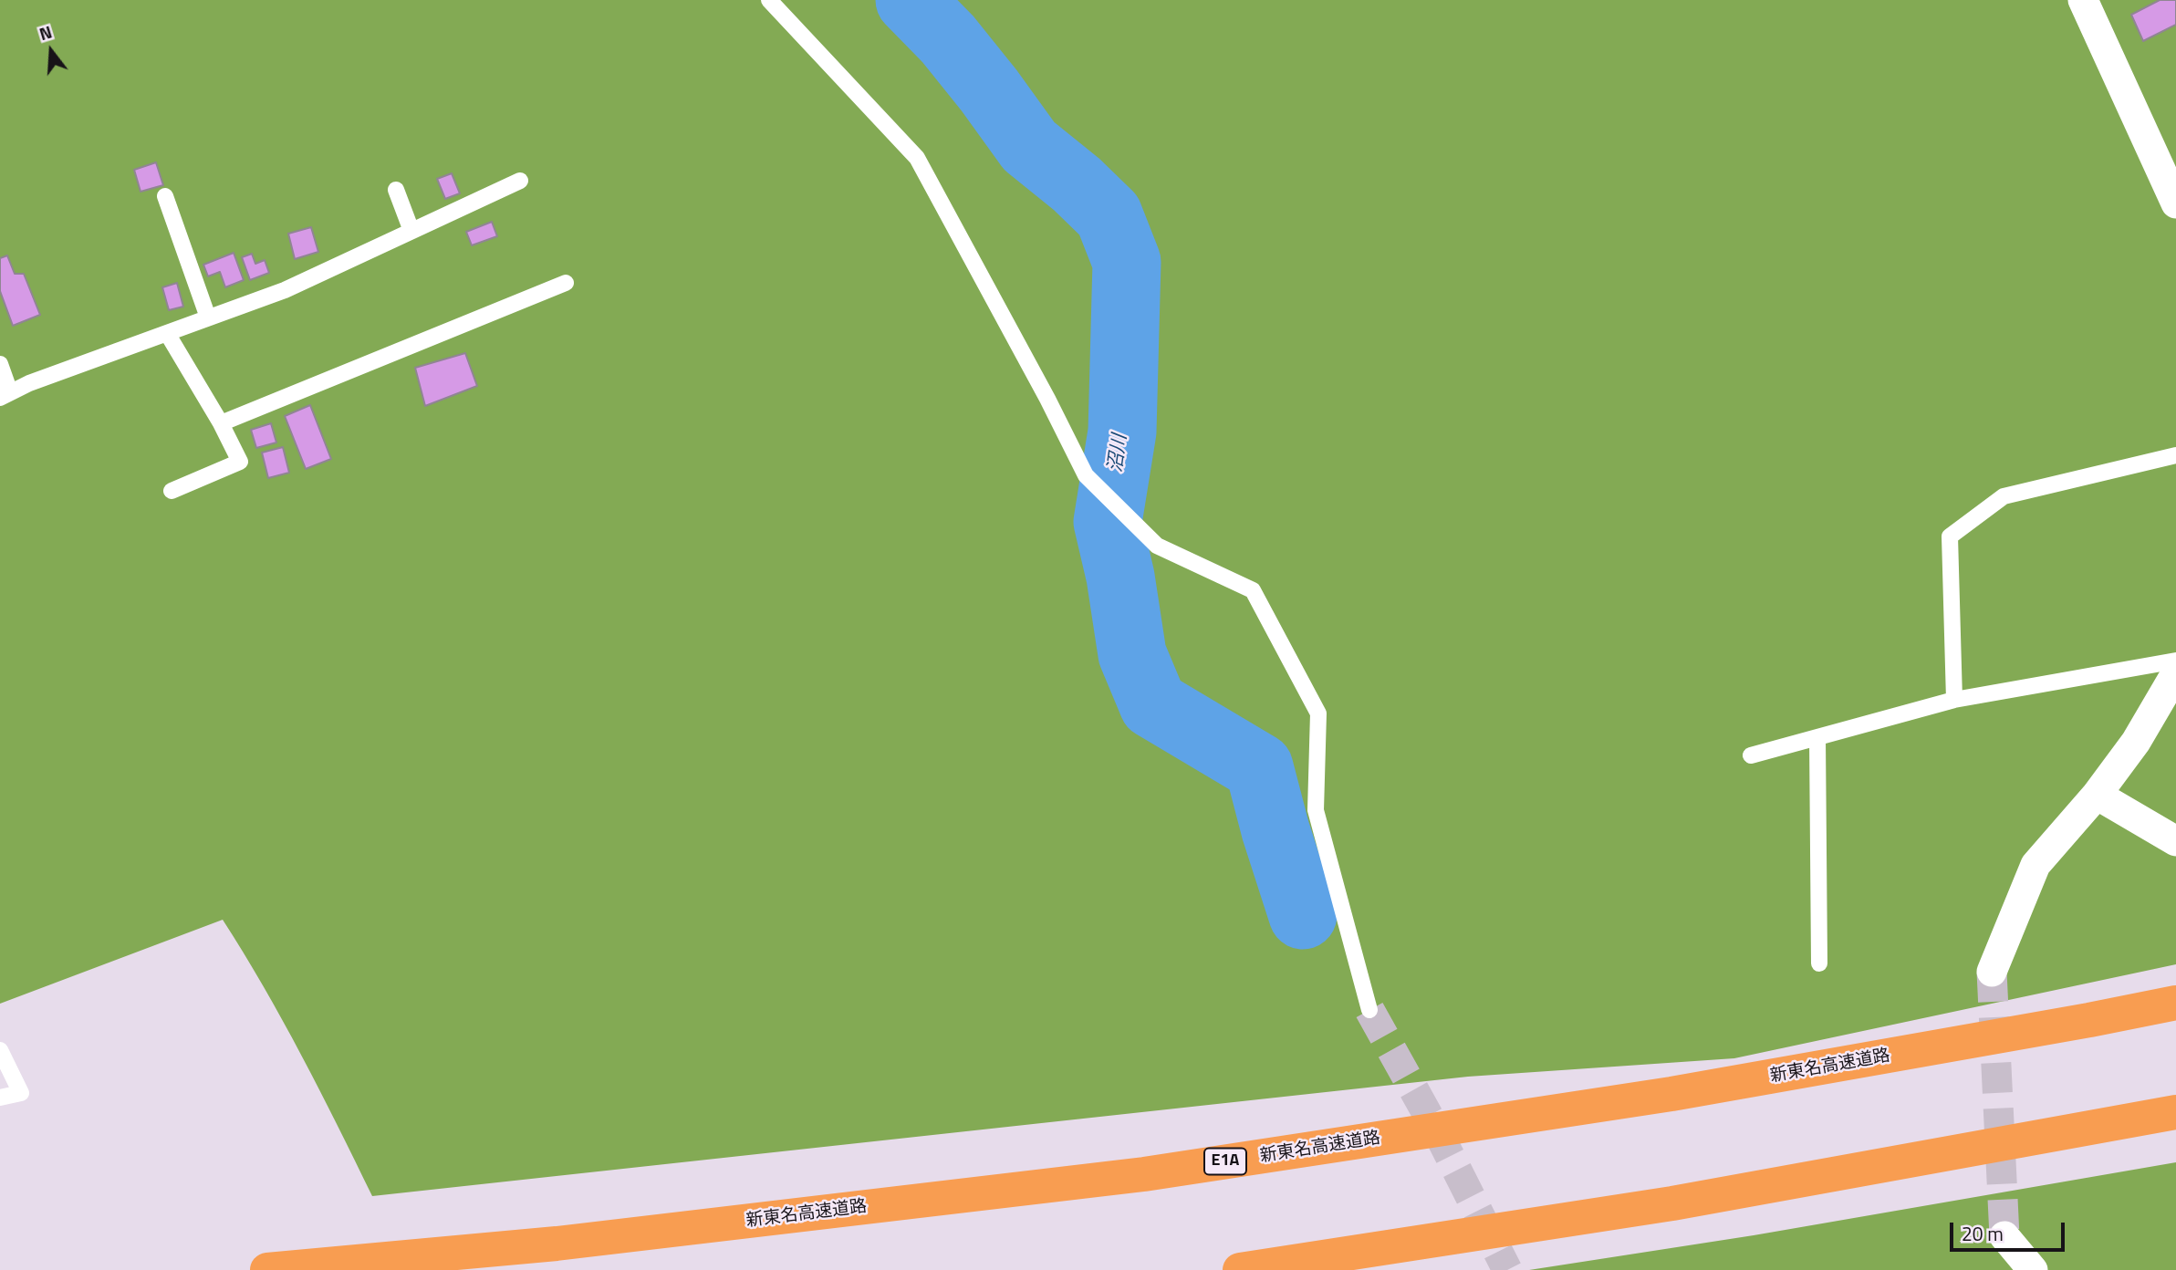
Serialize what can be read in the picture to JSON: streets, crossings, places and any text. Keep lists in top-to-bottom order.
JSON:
{
  "streets": {
    "highway": ["新東名高速道路", "E1A"]
  },
  "water": ["沼川"],
  "scale_bar": "20 m",
  "north": "top"
}
